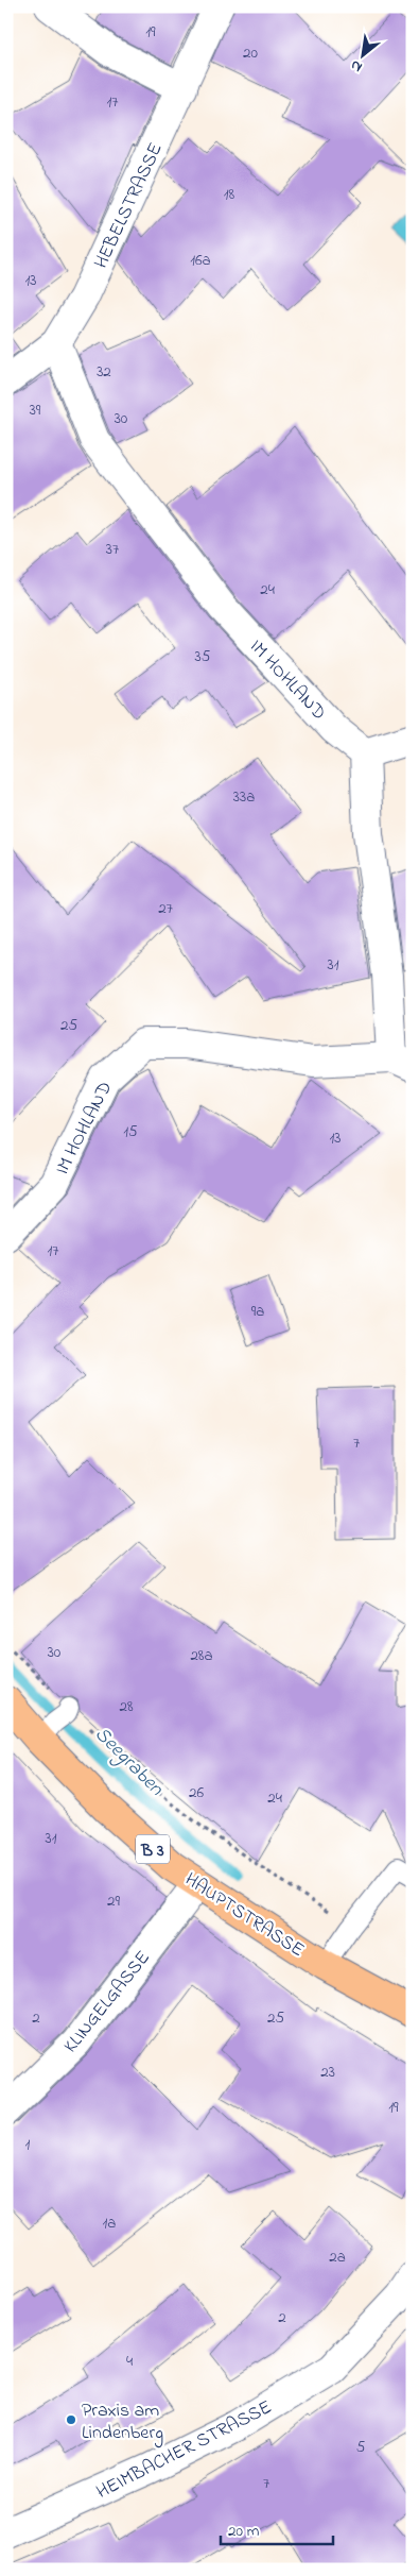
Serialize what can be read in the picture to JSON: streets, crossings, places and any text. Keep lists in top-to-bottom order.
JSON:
{
  "streets": {
    "main road": ["B 3", "HAUPTSTRASSE"],
    "street": [
      "HEBELSTRASSE",
      "IM HOHLAND",
      "KLINGELGASSE",
      "HEIMBACHER STRASSE"
    ]
  },
  "crossings": [
    ["HEBELSTRASSE", "IM HOHLAND"],
    ["HAUPTSTRASSE", "KLINGELGASSE"]
  ],
  "water": ["Seegraben"],
  "places": ["Praxis am Lindenberg"],
  "house_numbers": [
    "19",
    "20",
    "17",
    "18",
    "16a",
    "13",
    "32",
    "39",
    "30",
    "37",
    "24",
    "35",
    "33a",
    "27",
    "31",
    "25",
    "15",
    "13",
    "17",
    "9a",
    "7",
    "30",
    "28a",
    "28",
    "26",
    "24",
    "31",
    "29",
    "2",
    "25",
    "23",
    "19",
    "1",
    "1a",
    "2a",
    "2",
    "4",
    "5",
    "7"
  ],
  "scale_bar": "20 m",
  "north": "bottom left"
}
